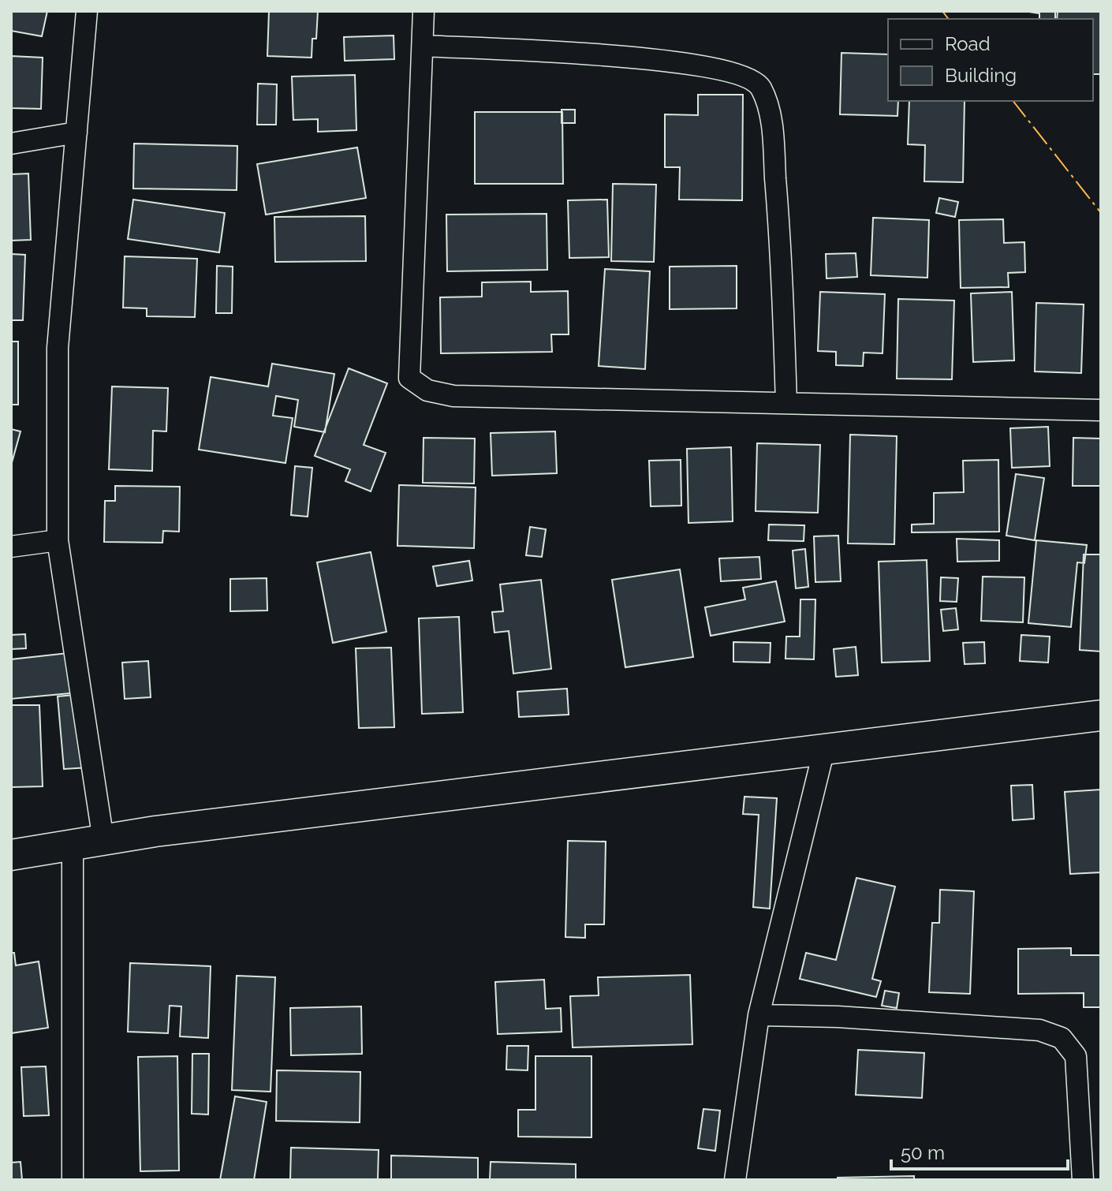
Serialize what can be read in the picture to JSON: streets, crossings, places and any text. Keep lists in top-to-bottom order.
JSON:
{
  "legend": ["Road", "Building"],
  "scale_bar": "50 m"
}
